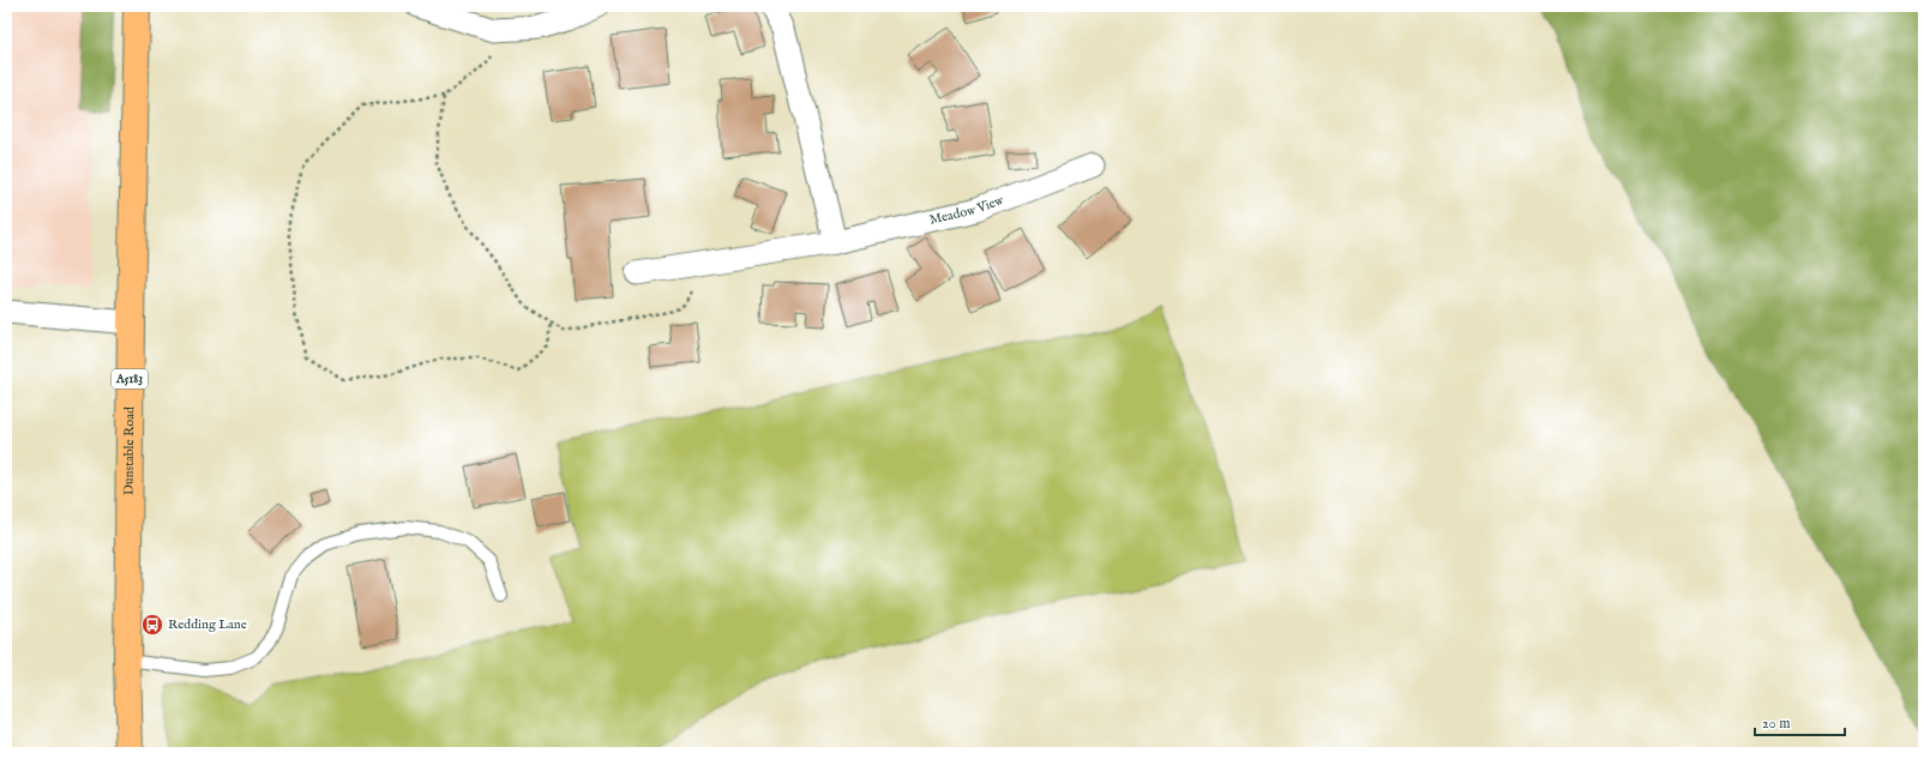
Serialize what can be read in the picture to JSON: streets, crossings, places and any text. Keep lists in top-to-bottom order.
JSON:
{
  "streets": {
    "main road": ["A5183", "Dunstable Road"],
    "street": ["Meadow View"]
  },
  "places": {
    "bus stop": ["Redding Lane"]
  },
  "scale_bar": "20 m"
}
